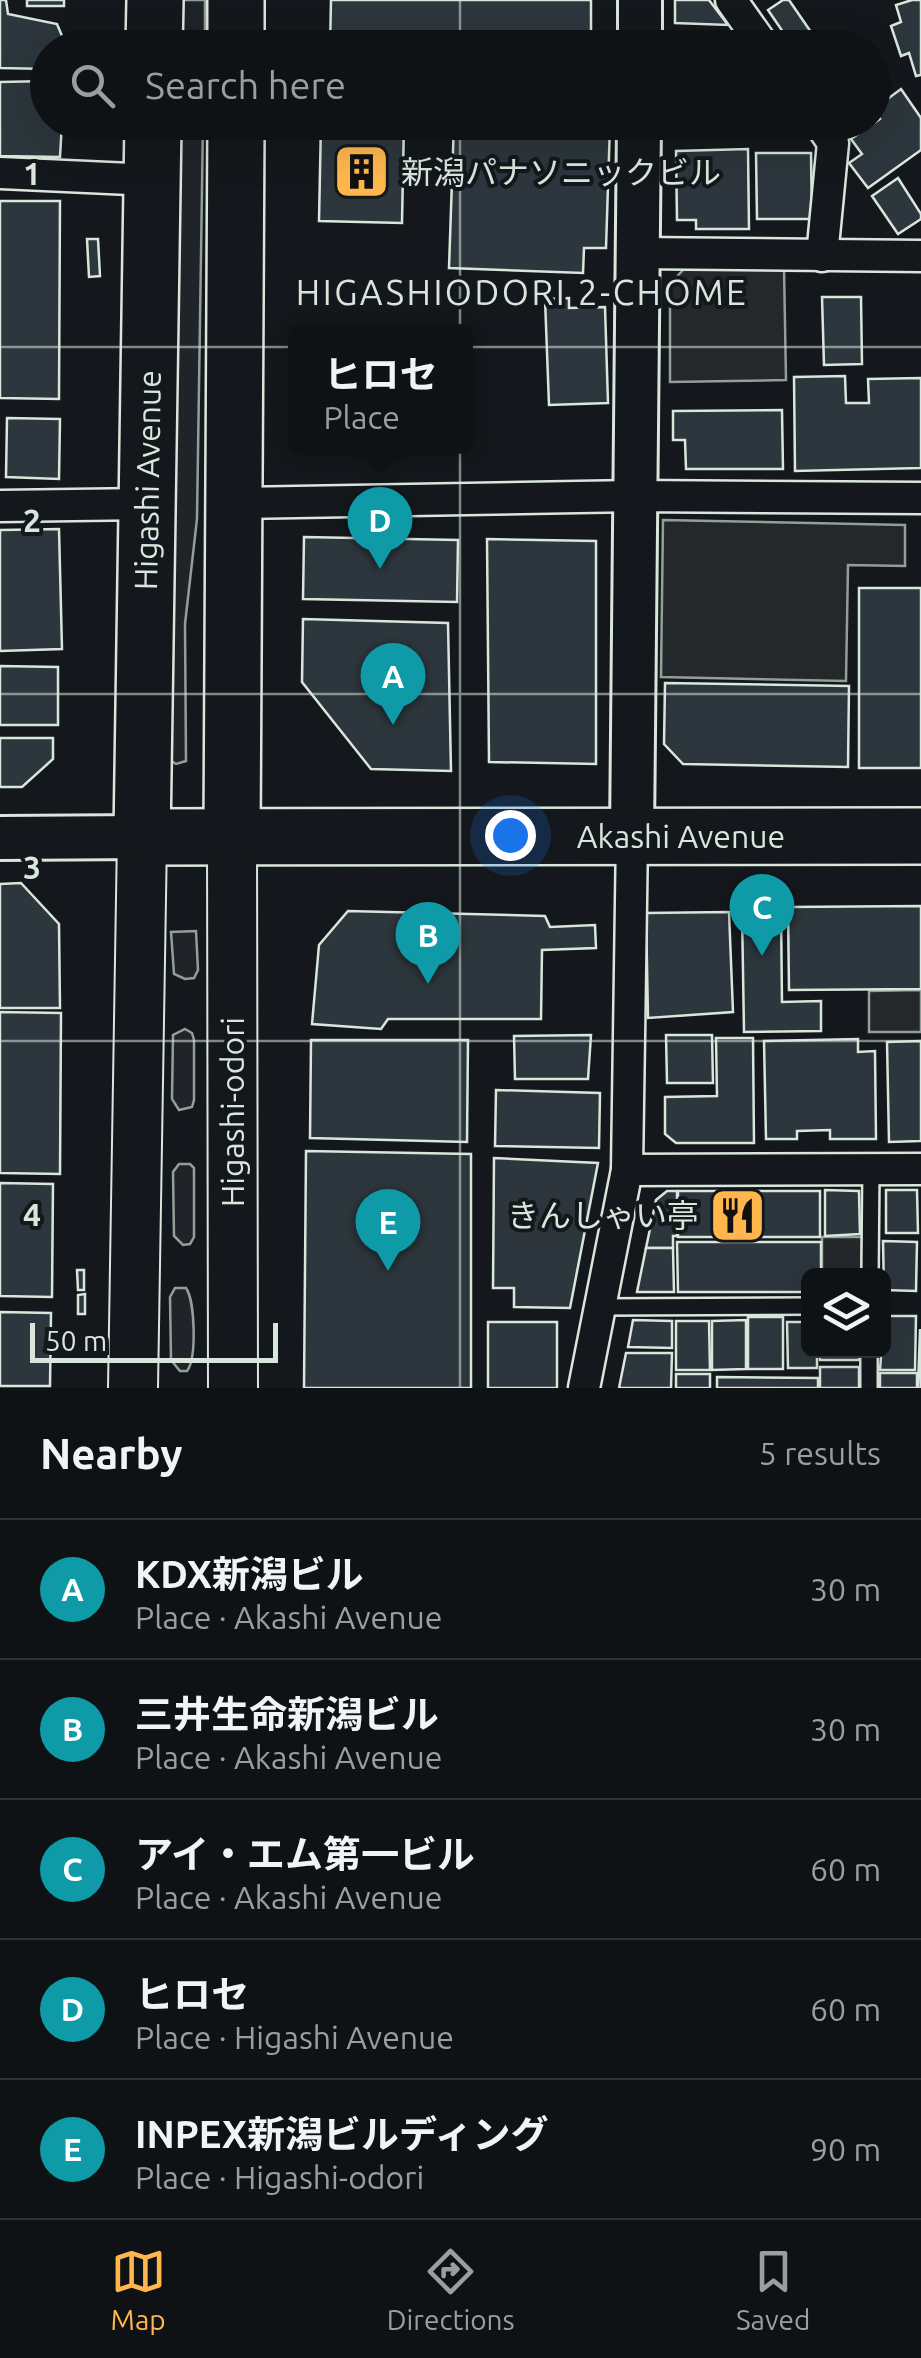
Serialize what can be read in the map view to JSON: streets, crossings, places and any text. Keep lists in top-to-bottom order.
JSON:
{
  "streets": {
    "highway": ["Higashi Avenue", "Akashi Avenue"],
    "main road": ["Higashi-odori"]
  },
  "crossings": [
    ["Higashi Avenue", "Akashi Avenue"],
    ["Akashi Avenue", "Higashi-odori"]
  ],
  "districts": ["HIGASHIODORI 2-CHOME"],
  "places": {
    "building": ["新潟パナソニックビル"],
    "restaurant": ["きんしゃい亭"]
  },
  "scale_bar": "50 m",
  "page": {
    "search": "Search here",
    "popup": ["ヒロセ", "Place"],
    "pins": [
      "D",
      "A",
      "C",
      "B",
      "E"
    ],
    "scale": "50 m",
    "heading": ["Nearby", "5 results"],
    "list": [
      {
        "mark": "A",
        "name": "KDX新潟ビル",
        "note": "Place · Akashi Avenue",
        "value": "30 m"
      },
      {
        "mark": "B",
        "name": "三井生命新潟ビル",
        "note": "Place · Akashi Avenue",
        "value": "30 m"
      },
      {
        "mark": "C",
        "name": "アイ・エム第一ビル",
        "note": "Place · Akashi Avenue",
        "value": "60 m"
      },
      {
        "mark": "D",
        "name": "ヒロセ",
        "note": "Place · Higashi Avenue",
        "value": "60 m"
      },
      {
        "mark": "E",
        "name": "INPEX新潟ビルディング",
        "note": "Place · Higashi-odori",
        "value": "90 m"
      }
    ],
    "nav": ["Map", "Directions", "Saved"]
  },
  "grid": {
    "rows": [
      "1",
      "2",
      "3",
      "4"
    ]
  }
}
